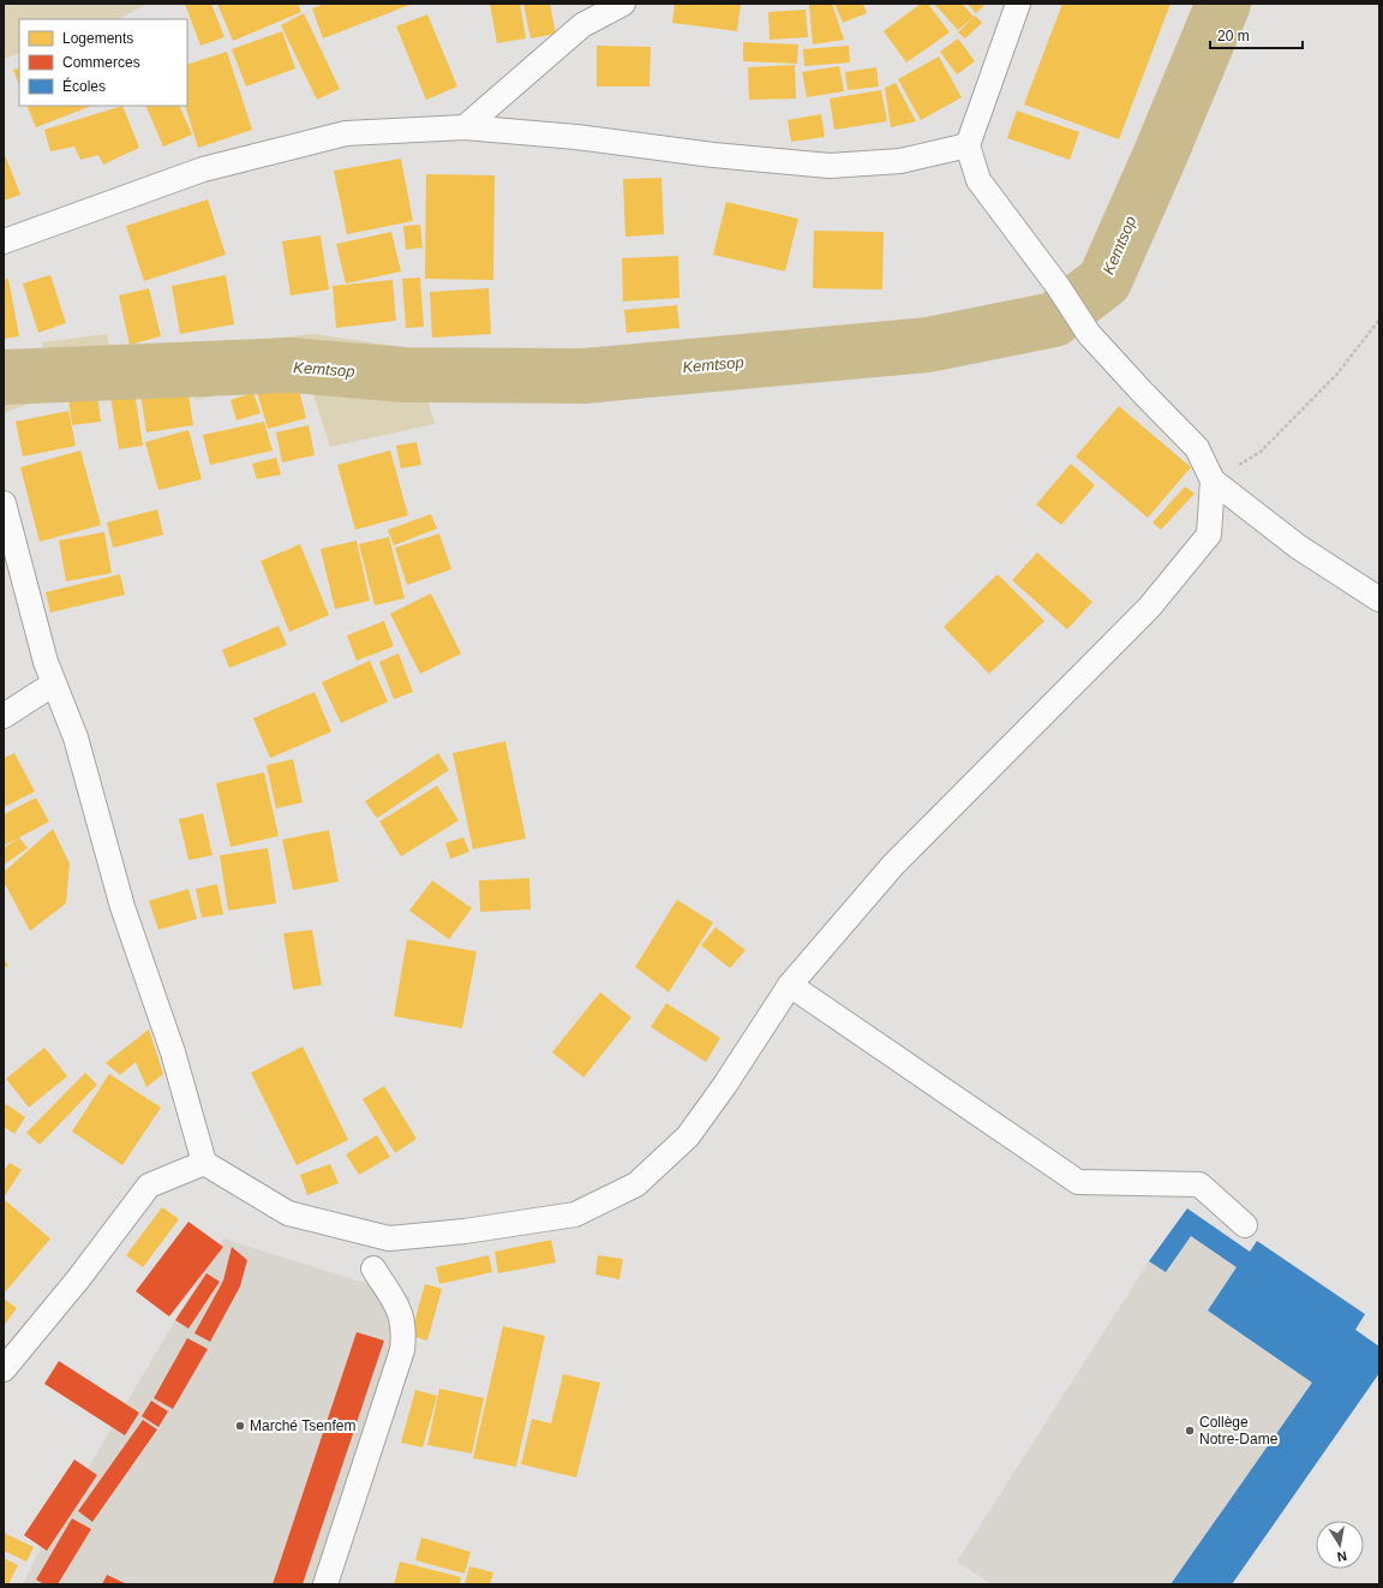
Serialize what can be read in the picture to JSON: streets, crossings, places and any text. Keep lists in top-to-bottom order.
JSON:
{
  "water": ["Kemtsop"],
  "places": ["Marché Tsenfem", "Collège Notre-Dame"],
  "legend": ["Logements", "Commerces", "Écoles"],
  "scale_bar": "20 m",
  "north": "bottom"
}
